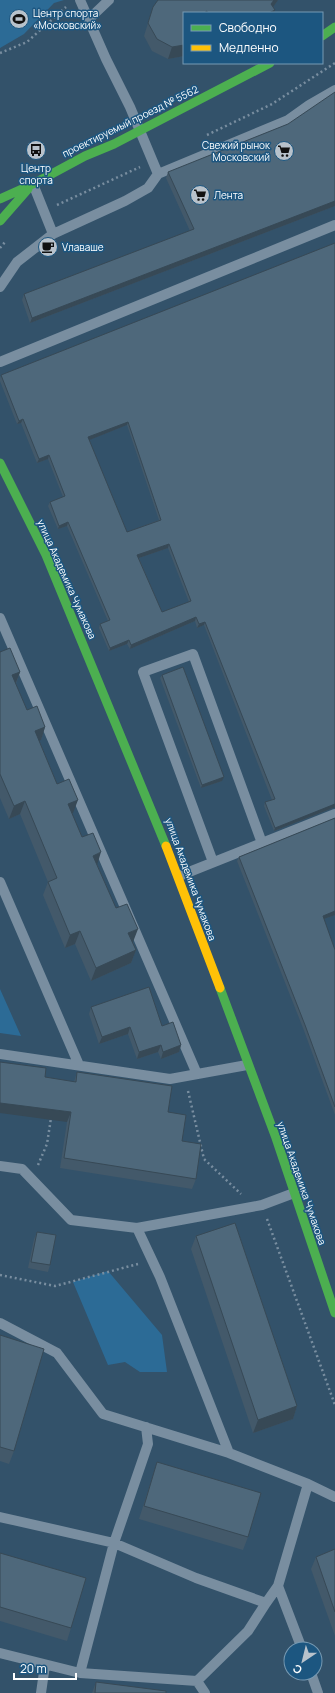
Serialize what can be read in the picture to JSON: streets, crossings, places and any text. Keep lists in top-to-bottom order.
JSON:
{
  "streets": {
    "street": ["проектируемый проезд № 5562", "улица Академика Чумакова"]
  },
  "places": {
    "sports": ["Центр спорта «Московский»"],
    "bus stop": ["Центр спорта"],
    "supermarket": ["Свежий рынок Московский", "Лента"],
    "cafe": ["Vлаваше"]
  },
  "legend": ["Свободно", "Медленно"],
  "scale_bar": "20 m",
  "north": "bottom left"
}
